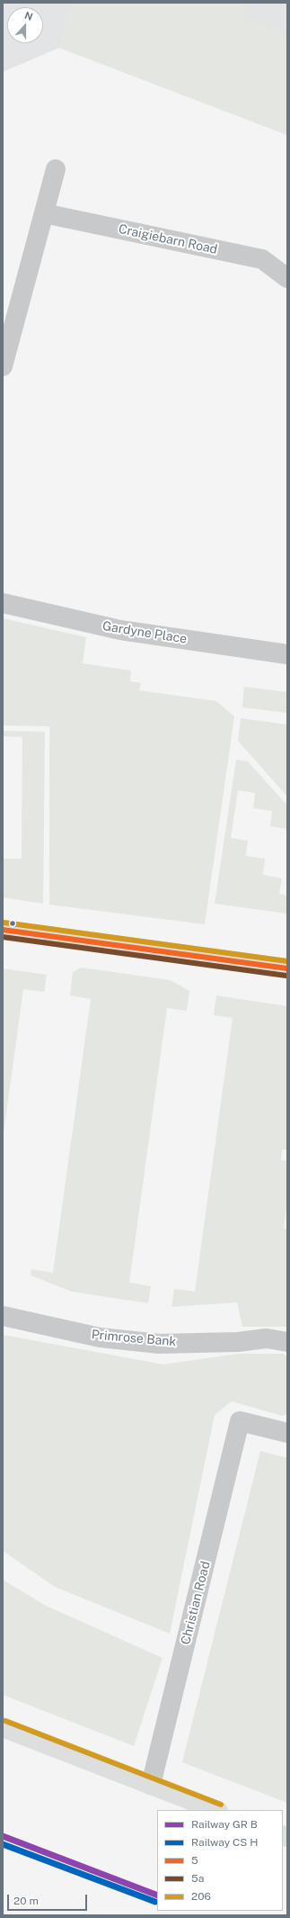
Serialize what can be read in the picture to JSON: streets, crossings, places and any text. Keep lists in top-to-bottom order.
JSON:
{
  "streets": {
    "street": [
      "Craigiebarn Road",
      "Gardyne Place",
      "Primrose Bank",
      "Christian Road"
    ]
  },
  "lines": ["transit line 206", "transit line 5", "transit line 5a"],
  "legend": [
    "Railway GR B",
    "Railway CS H",
    "5",
    "5a",
    "206"
  ],
  "scale_bar": "20 m",
  "north": "top"
}
